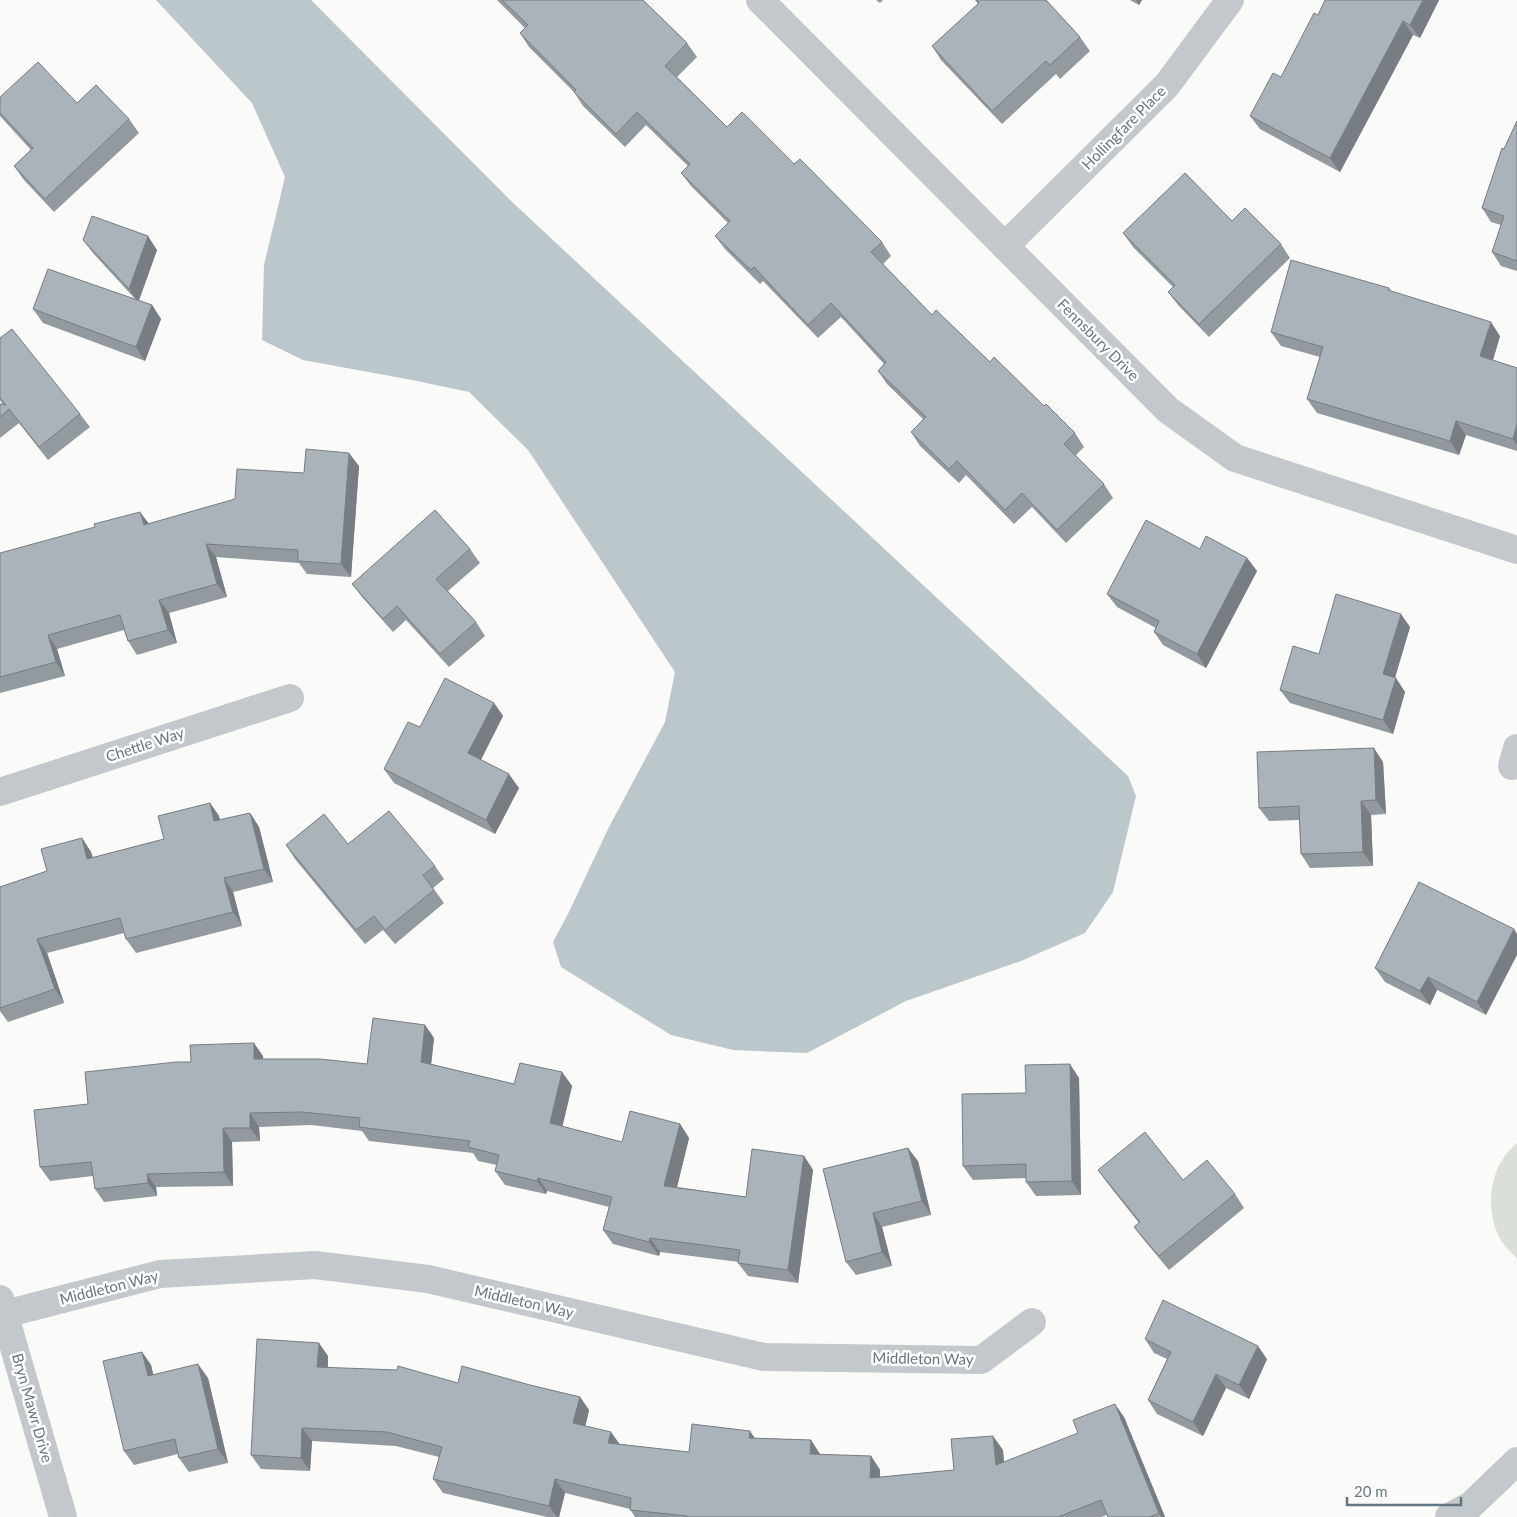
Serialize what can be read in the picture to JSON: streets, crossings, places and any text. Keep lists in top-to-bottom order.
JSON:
{
  "streets": {
    "street": [
      "Hollingfare Place",
      "Fennsbury Drive",
      "Chettle Way",
      "Middleton Way",
      "Bryn Mawr Drive"
    ]
  },
  "crossings": [
    ["Hollingfare Place", "Fennsbury Drive"],
    ["Middleton Way", "Bryn Mawr Drive"]
  ],
  "scale_bar": "20 m"
}
